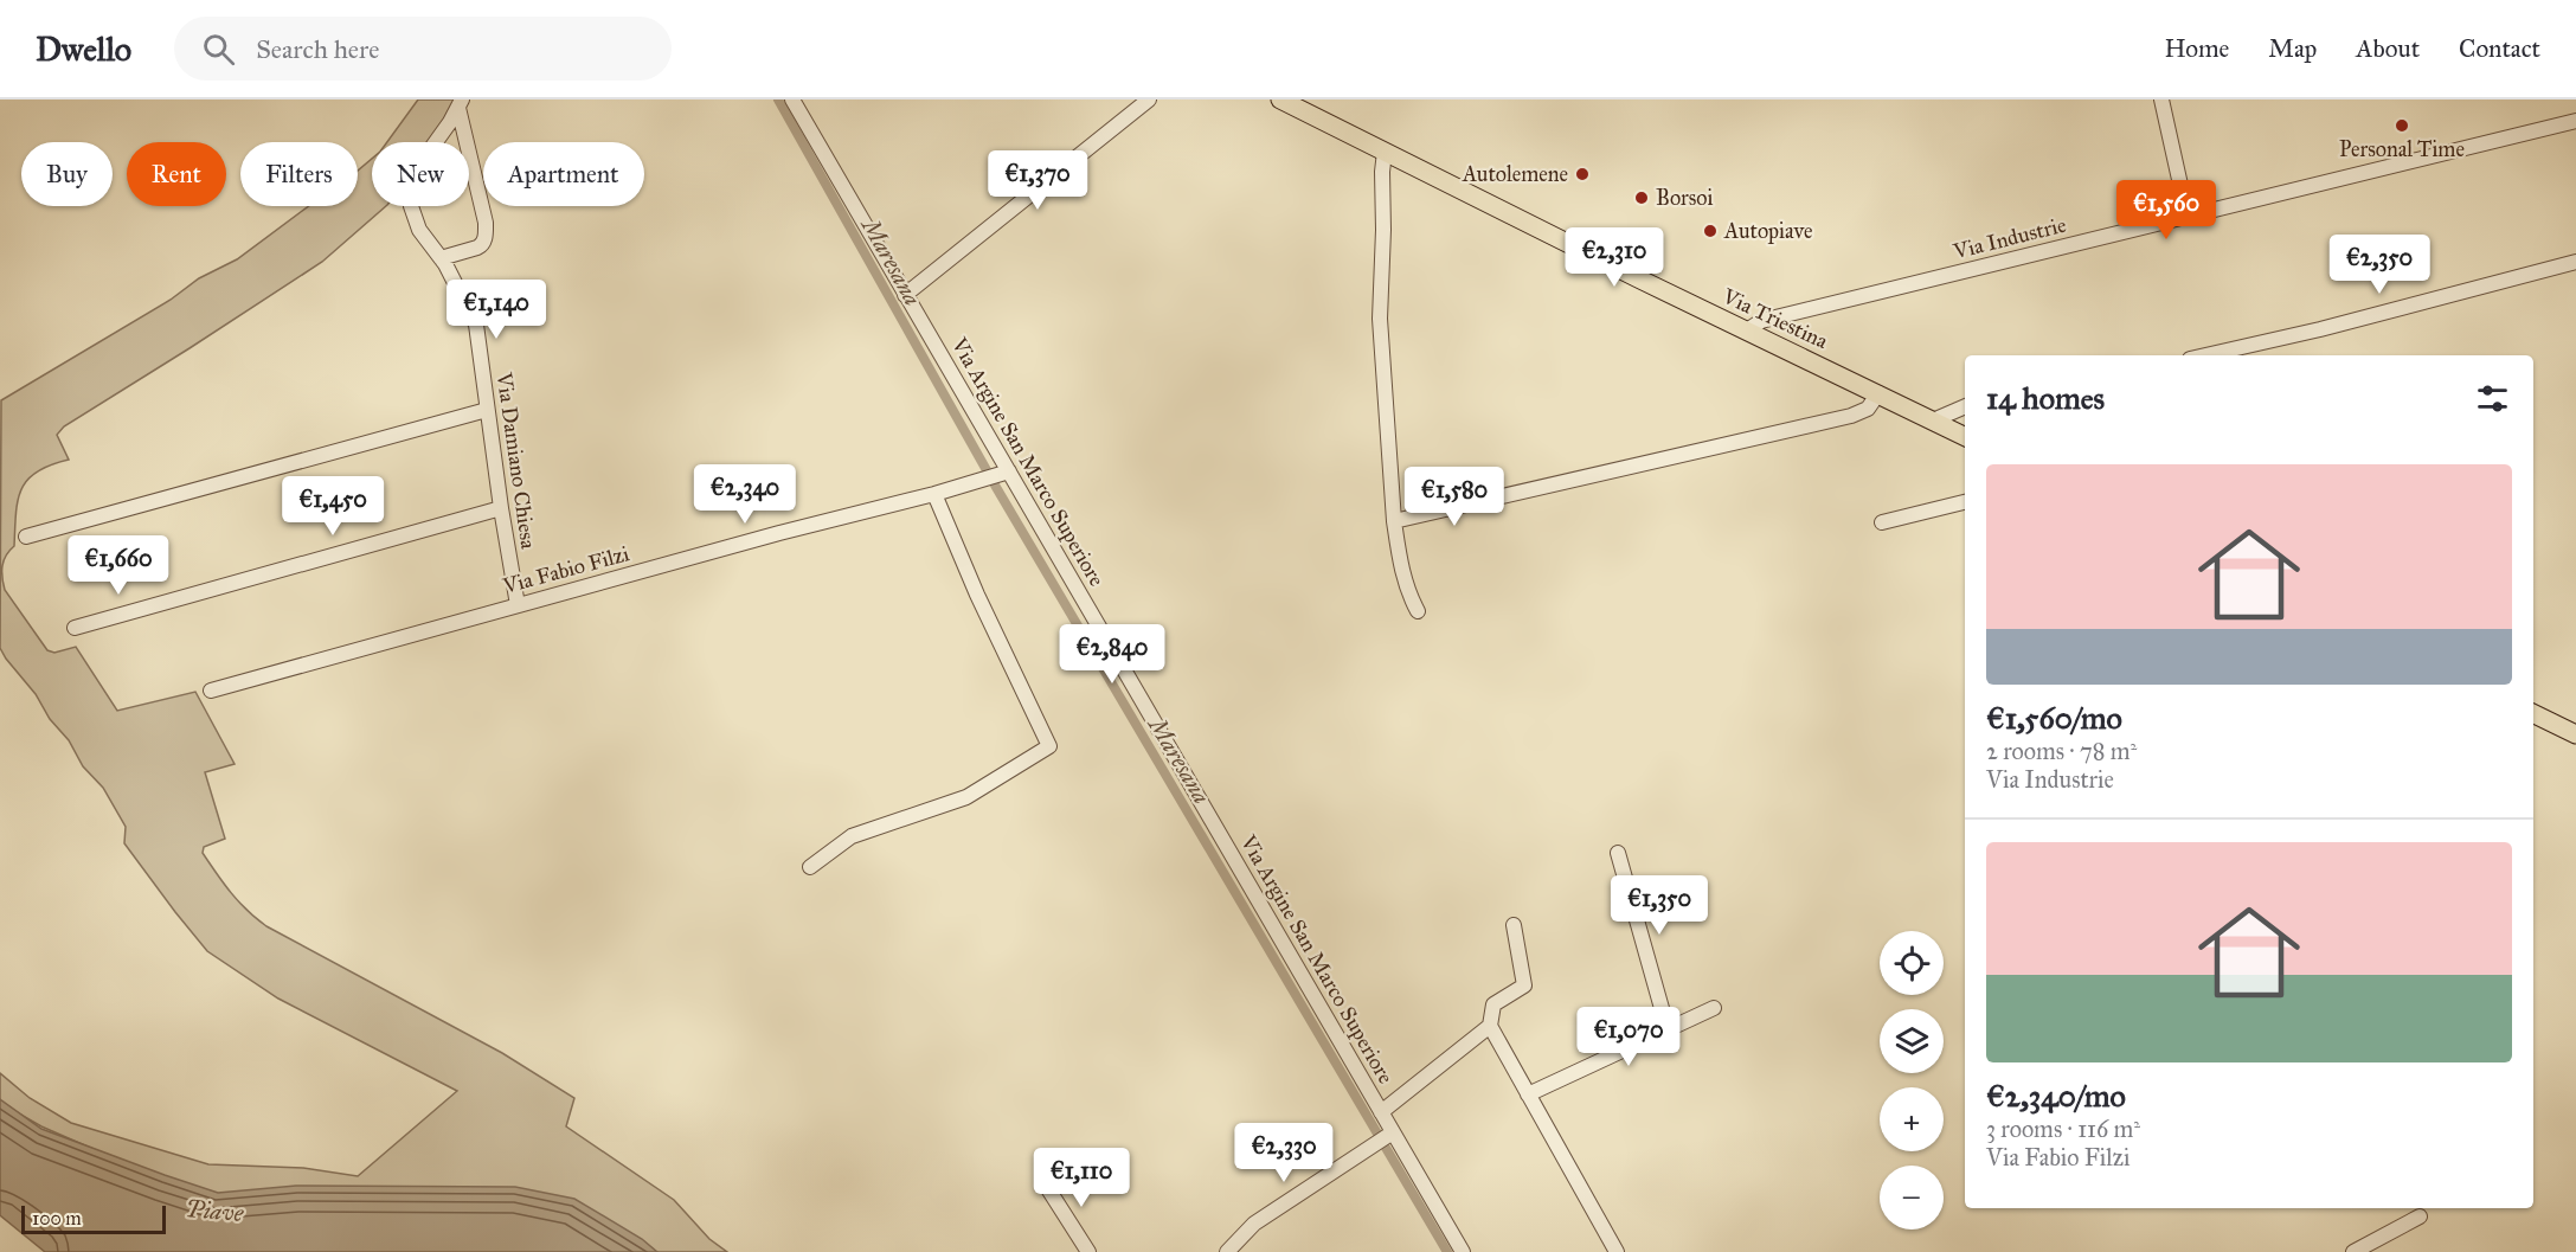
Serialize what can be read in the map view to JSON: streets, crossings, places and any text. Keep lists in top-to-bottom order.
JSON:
{
  "streets": {
    "main road": ["Via Triestina"],
    "street": [
      "Via Industrie",
      "Via Damiano Chiesa",
      "Via Argine San Marco Superiore",
      "Via Fabio Filzi"
    ]
  },
  "crossings": [
    ["Via Industrie", "Via Triestina"],
    ["Via Damiano Chiesa", "Via Fabio Filzi"],
    ["Via Argine San Marco Superiore", "Via Fabio Filzi"]
  ],
  "water": ["Maresana", "Piave"],
  "places": [
    "Personal Time",
    "Autolemene",
    "Borsoi",
    "Autopiave"
  ],
  "scale_bar": "100 m",
  "page": {
    "header": "Dwello",
    "search": "Search here",
    "nav": [
      "Home",
      "Map",
      "About",
      "Contact"
    ],
    "chip": [
      "Buy",
      "Rent",
      "Filters",
      "New",
      "Apartment"
    ],
    "price": [
      "€1,370",
      "€1,560",
      "€2,310",
      "€2,350",
      "€1,140",
      "€2,340",
      "€1,580",
      "€1,450",
      "€1,660",
      "€2,840",
      "€1,350",
      "€1,070",
      "€2,330",
      "€1,110"
    ],
    "heading": "14 homes",
    "list": [
      {
        "name": "€1,560/mo",
        "note": "2 rooms · 78 m² · Via Industrie"
      },
      {
        "name": "€2,340/mo",
        "note": "3 rooms · 116 m² · Via Fabio Filzi"
      }
    ],
    "map_buttons": ["+", "−"],
    "scale": "100 m"
  }
}
